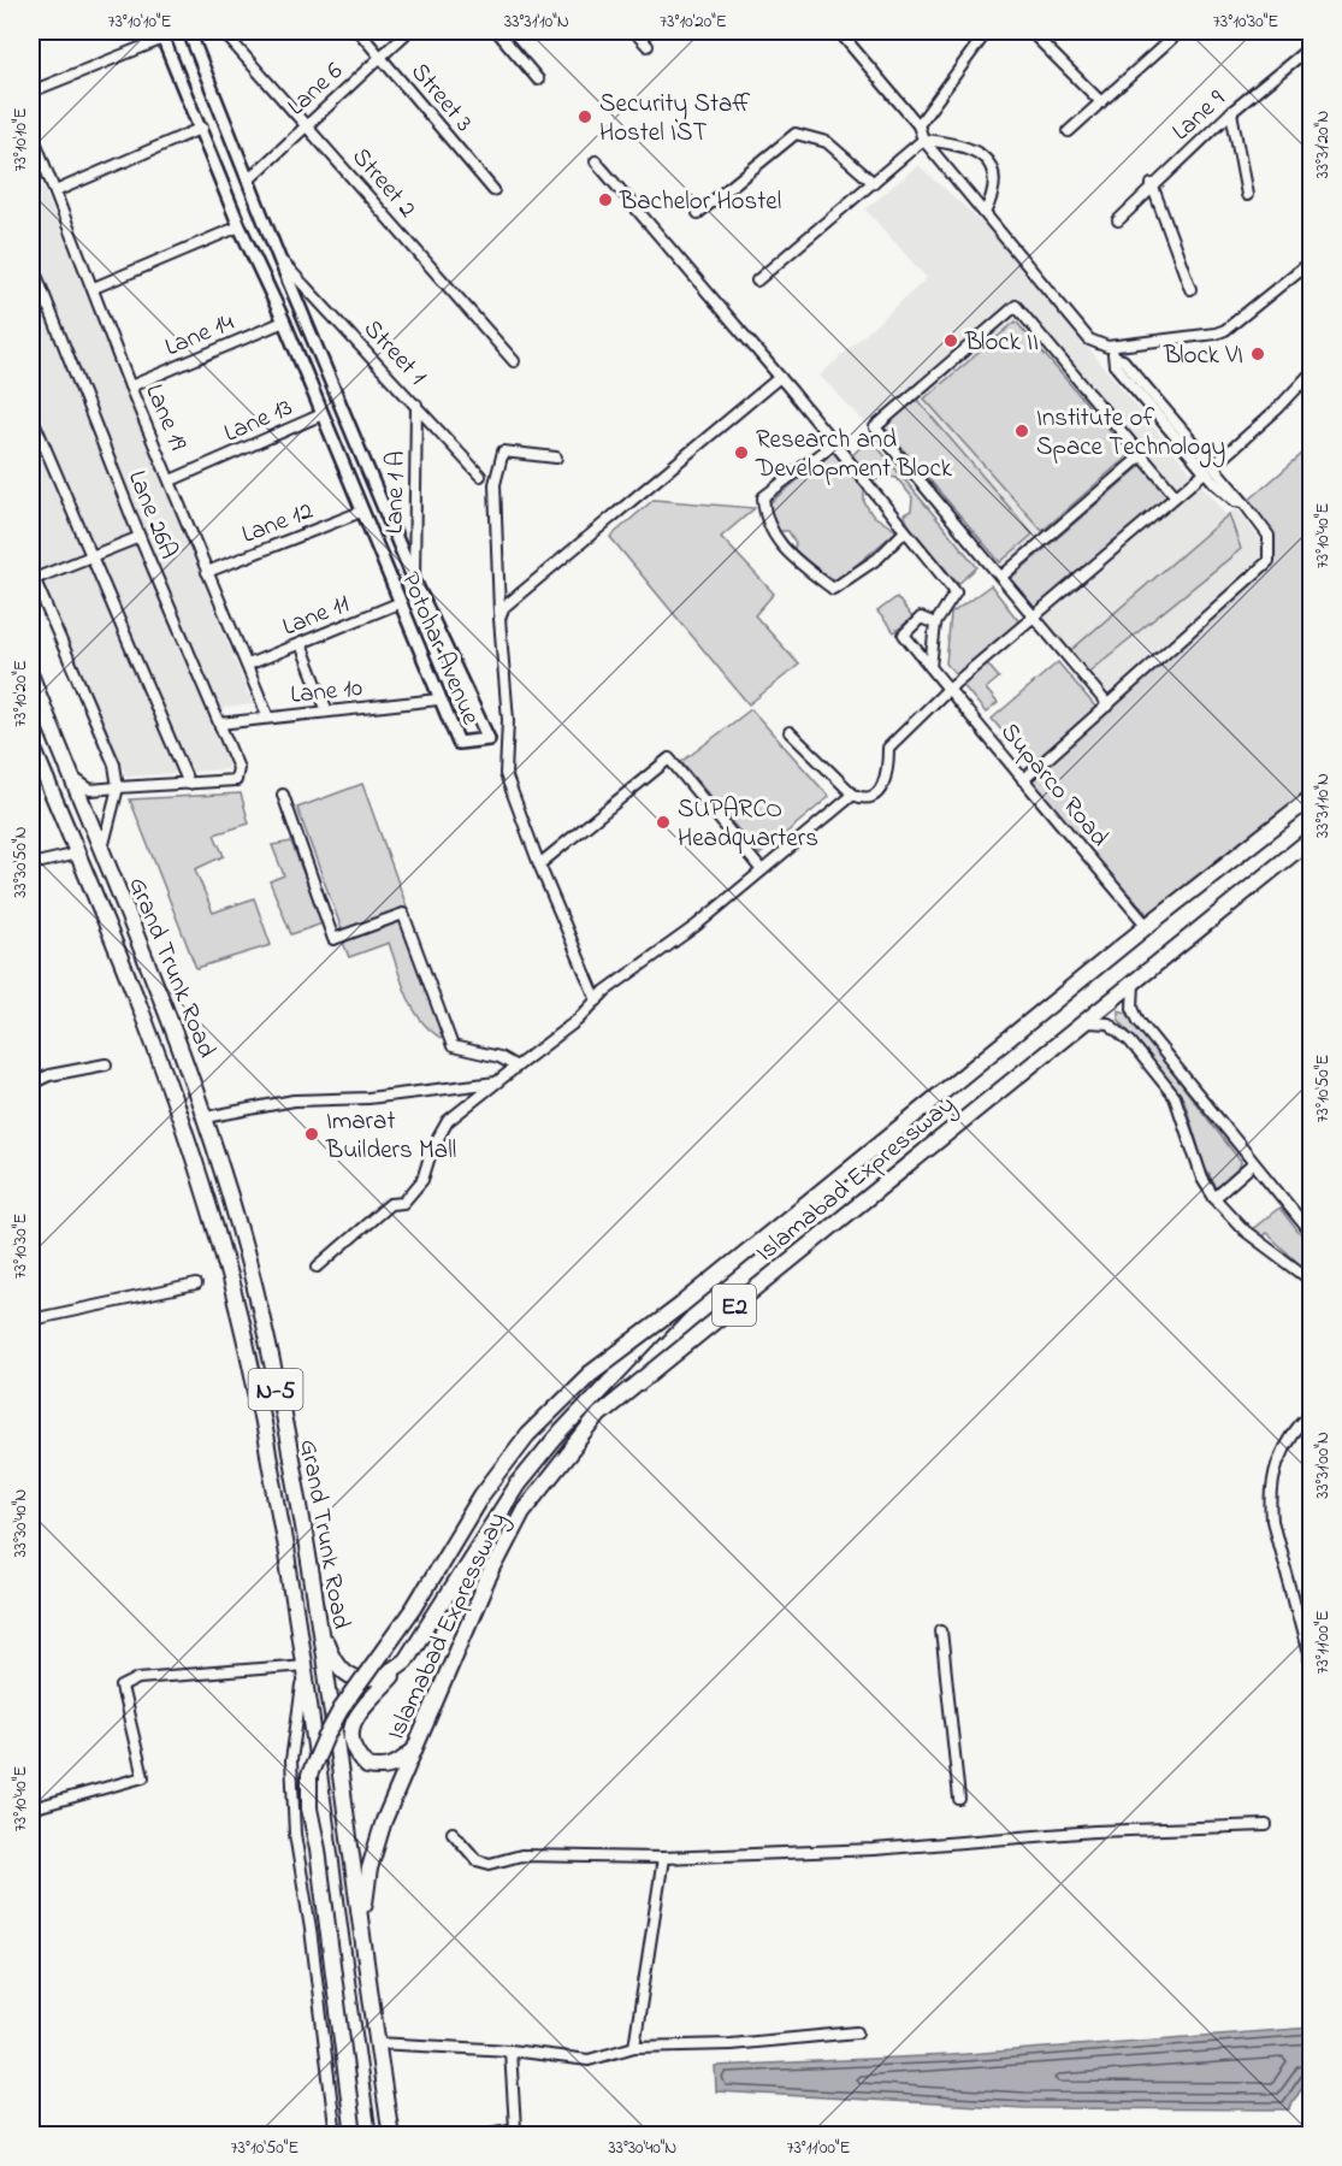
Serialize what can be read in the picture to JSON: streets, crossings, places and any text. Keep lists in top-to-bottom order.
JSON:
{
  "streets": {
    "highway": [
      "Grand Trunk Road",
      "Islamabad Expressway",
      "E2",
      "N-5"
    ],
    "street": [
      "Lane 6",
      "Street 3",
      "Lane 9",
      "Street 2",
      "Lane 14",
      "Street 1",
      "Lane 19",
      "Lane 13",
      "Lane 1 A",
      "Lane 26A",
      "Lane 12",
      "Lane 11",
      "Potohar Avenue",
      "Lane 10",
      "Suparco Road"
    ]
  },
  "crossings": [
    ["Lane 6", "Street 3"],
    ["Lane 6", "Street 2"],
    ["Lane 6", "Potohar Avenue"],
    ["Lane 14", "Lane 19"],
    ["Lane 14", "Potohar Avenue"],
    ["Street 1", "Lane 1 A"],
    ["Street 1", "Potohar Avenue"],
    ["Lane 19", "Lane 13"],
    ["Lane 19", "Lane 12"],
    ["Lane 19", "Lane 11"],
    ["Lane 19", "Lane 10"],
    ["Lane 13", "Potohar Avenue"],
    ["Lane 1 A", "Potohar Avenue"],
    ["Lane 26A", "Lane 10"],
    ["Lane 12", "Potohar Avenue"],
    ["Lane 11", "Potohar Avenue"],
    ["Potohar Avenue", "Lane 10"],
    ["Suparco Road", "Islamabad Expressway"],
    ["Grand Trunk Road", "Islamabad Expressway"]
  ],
  "places": [
    "Security Staff Hostel IST",
    "Bachelor Hostel",
    "Block II",
    "Block VI",
    "Institute of Space Technology",
    "Research and Development Block",
    "SUPARCO Headquarters",
    "Imarat Builders Mall"
  ],
  "coordinates": [
    "73°10'10\"E",
    "33°31'10\"N",
    "73°10'20\"E",
    "73°10'30\"E",
    "33°31'20\"N",
    "73°10'40\"E",
    "33°30'50\"N",
    "73°10'50\"E",
    "33°31'00\"N",
    "33°30'40\"N",
    "73°11'00\"E"
  ]
}
